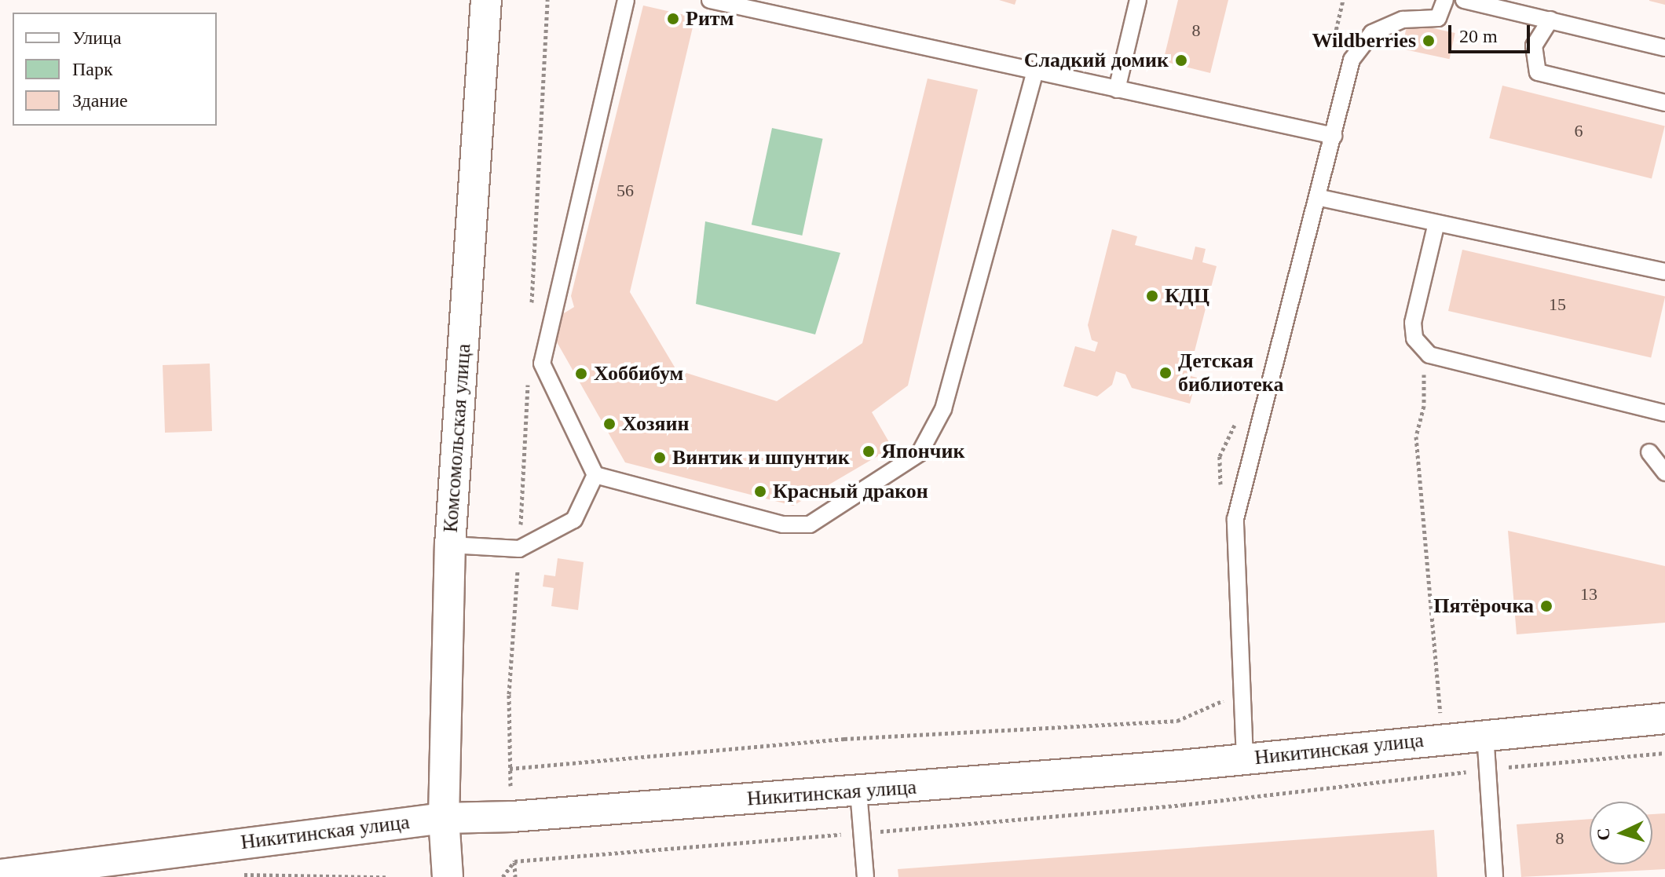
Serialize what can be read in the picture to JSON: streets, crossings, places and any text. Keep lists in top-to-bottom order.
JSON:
{
  "streets": {
    "street": ["Комсомольская улица", "Никитинская улица"]
  },
  "crossings": [
    ["Комсомольская улица", "Никитинская улица"]
  ],
  "places": [
    "Ритм",
    "Wildberries",
    "Сладкий домик",
    "КДЦ",
    "Детская библиотека",
    "Хоббибум",
    "Хозяин",
    "Япончик",
    "Винтик и шпунтик",
    "Красный дракон",
    "Пятёрочка"
  ],
  "house_numbers": [
    "8",
    "6",
    "56",
    "15",
    "13",
    "8"
  ],
  "legend": ["Улица", "Парк", "Здание"],
  "scale_bar": "20 m",
  "north": "left"
}
